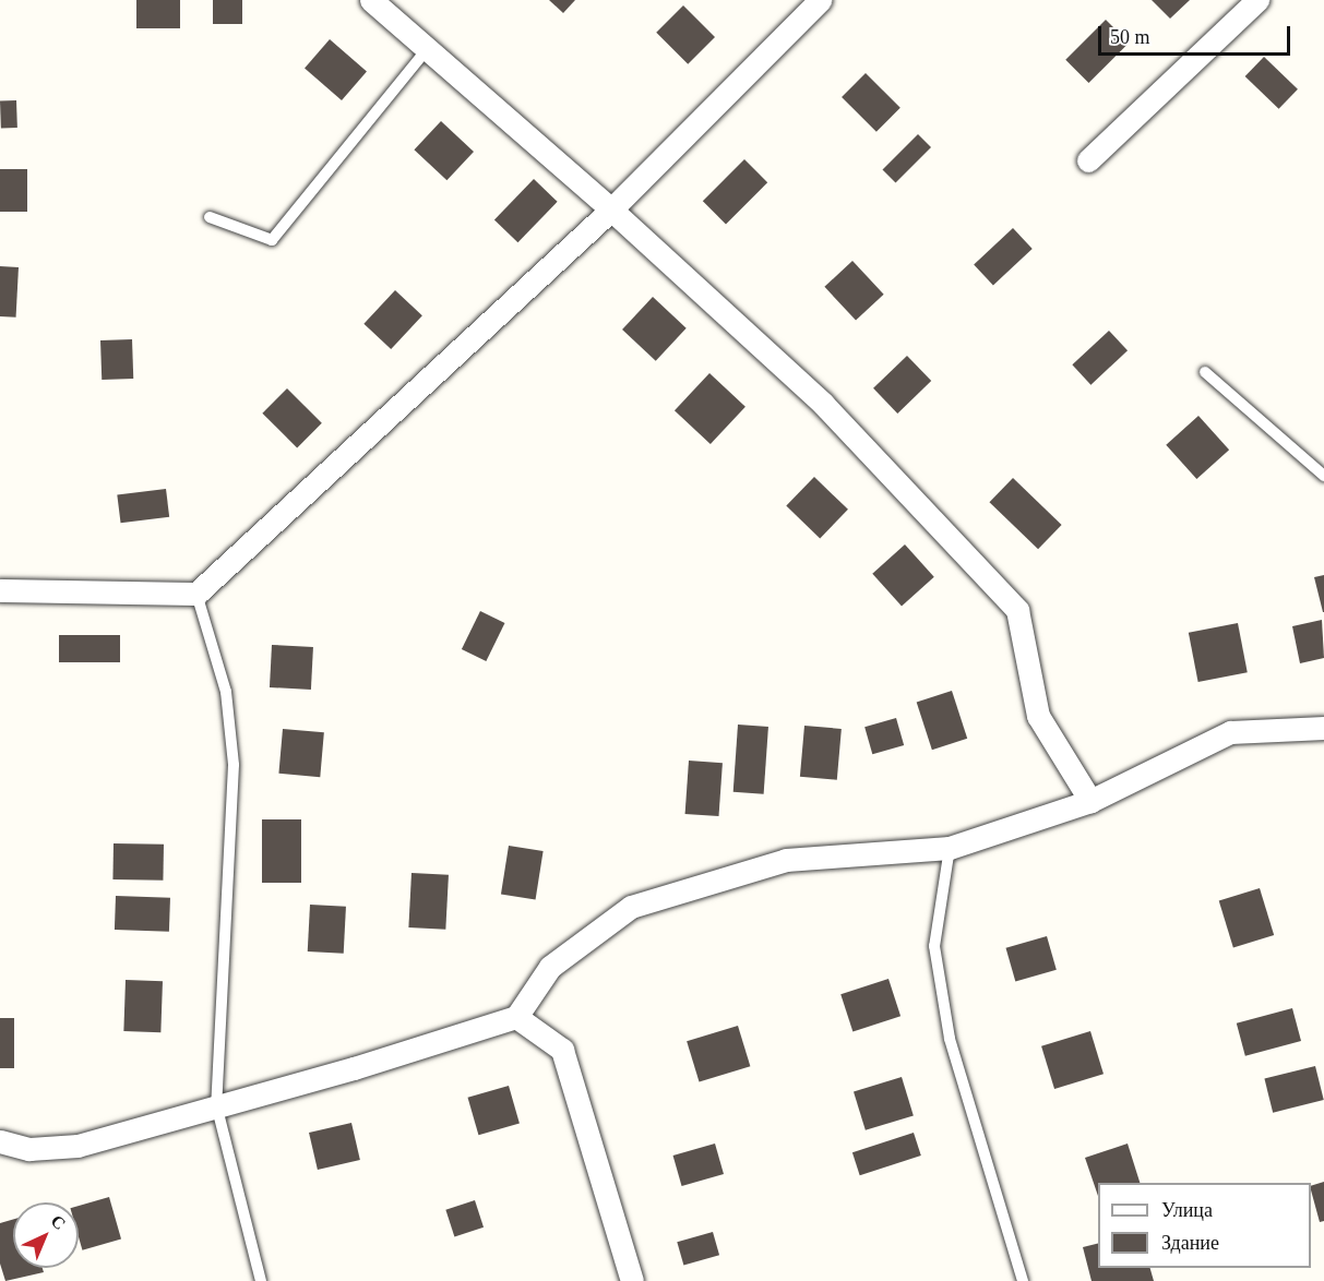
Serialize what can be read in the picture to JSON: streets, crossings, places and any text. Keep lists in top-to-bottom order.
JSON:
{
  "legend": ["Улица", "Здание"],
  "scale_bar": "50 m",
  "north": "top right"
}
